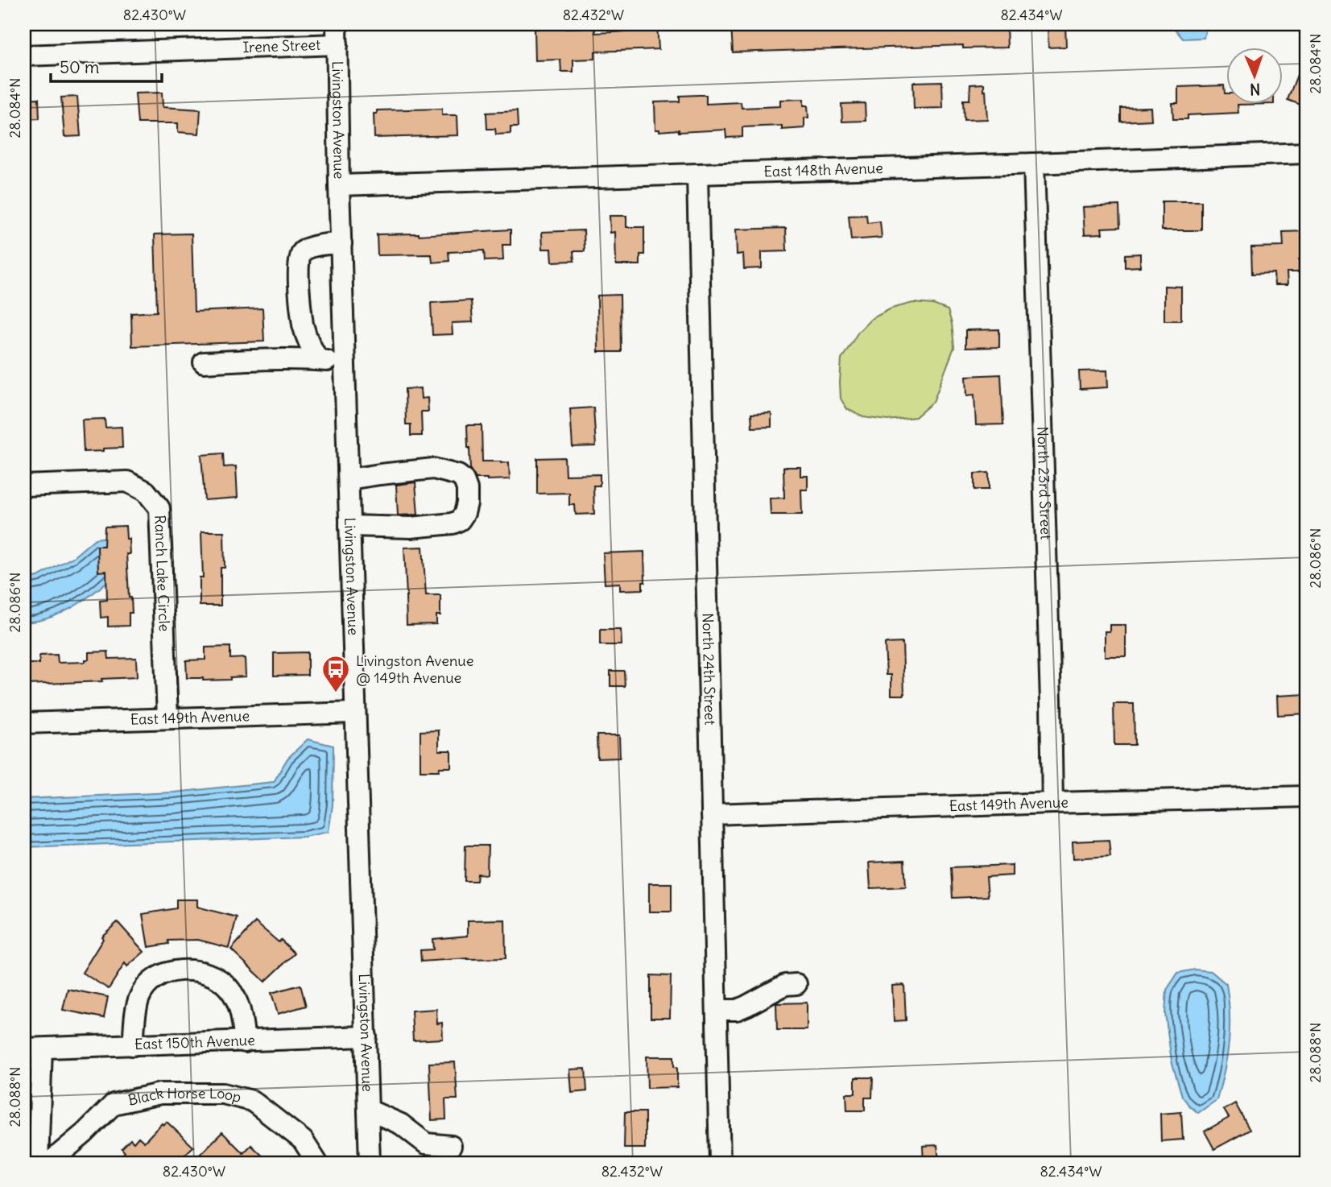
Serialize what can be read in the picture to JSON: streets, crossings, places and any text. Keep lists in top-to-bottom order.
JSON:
{
  "streets": {
    "street": [
      "Irene Street",
      "Livingston Avenue",
      "East 148th Avenue",
      "North 23rd Street",
      "Ranch Lake Circle",
      "North 24th Street",
      "East 149th Avenue",
      "East 150th Avenue",
      "Black Horse Loop"
    ]
  },
  "crossings": [
    ["Irene Street", "Livingston Avenue"],
    ["Livingston Avenue", "East 148th Avenue"],
    ["Livingston Avenue", "East 149th Avenue"],
    ["Livingston Avenue", "East 150th Avenue"],
    ["East 148th Avenue", "North 23rd Street"],
    ["East 148th Avenue", "North 24th Street"],
    ["North 23rd Street", "East 149th Avenue"],
    ["Ranch Lake Circle", "East 149th Avenue"],
    ["North 24th Street", "East 149th Avenue"]
  ],
  "places": {
    "bus stop": ["Livingston Avenue @ 149th Avenue"]
  },
  "scale_bar": "50 m",
  "north": "bottom",
  "coordinates": [
    "82.430°W",
    "82.432°W",
    "82.434°W",
    "28.084°N",
    "28.086°N",
    "28.088°N"
  ]
}
